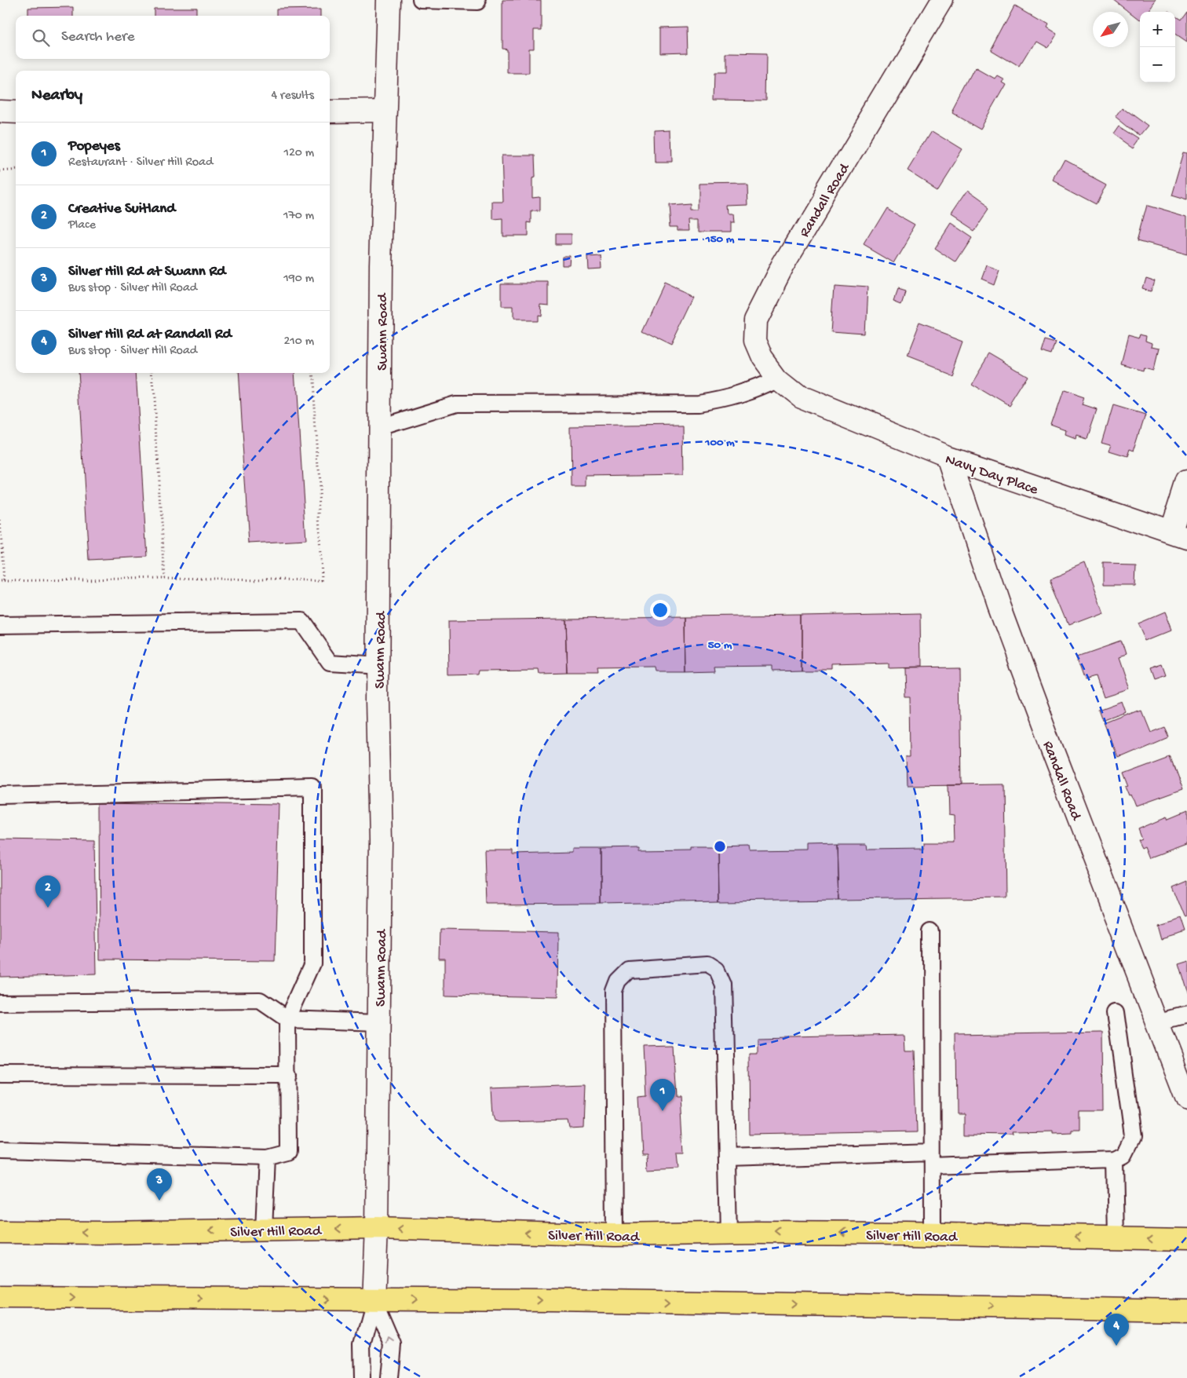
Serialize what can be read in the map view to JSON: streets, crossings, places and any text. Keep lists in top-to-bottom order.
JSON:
{
  "streets": {
    "main road": ["Silver Hill Road"],
    "street": ["Randall Road", "Swann Road", "Navy Day Place"]
  },
  "crossings": [
    ["Randall Road", "Navy Day Place"],
    ["Swann Road", "Silver Hill Road"]
  ],
  "north": "bottom left",
  "page": {
    "map_buttons": ["+", "−"],
    "search": "Search here",
    "heading": ["Nearby", "4 results"],
    "list": [
      {
        "mark": "1",
        "name": "Popeyes",
        "note": "Restaurant · Silver Hill Road",
        "value": "120 m"
      },
      {
        "mark": "2",
        "name": "Creative Suitland",
        "note": "Place",
        "value": "170 m"
      },
      {
        "mark": "3",
        "name": "Silver Hill Rd at Swann Rd",
        "note": "Bus stop · Silver Hill Road",
        "value": "190 m"
      },
      {
        "mark": "4",
        "name": "Silver Hill Rd at Randall Rd",
        "note": "Bus stop · Silver Hill Road",
        "value": "210 m"
      }
    ],
    "pins": [
      "2",
      "1",
      "3",
      "4"
    ]
  },
  "rings": ["150 m", "100 m", "50 m"]
}
